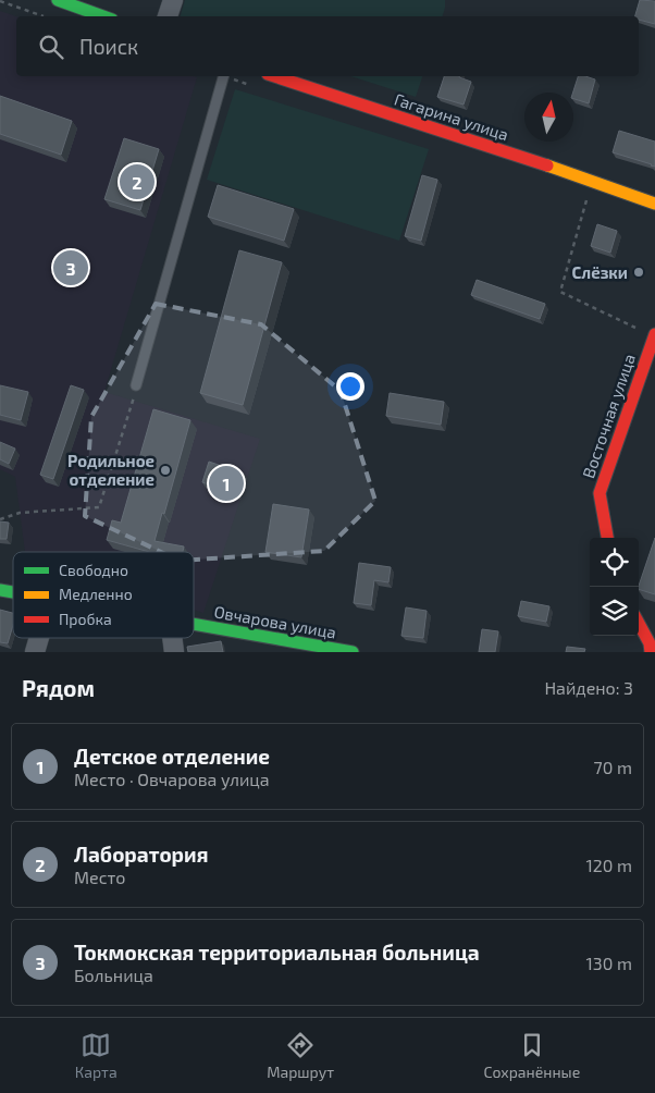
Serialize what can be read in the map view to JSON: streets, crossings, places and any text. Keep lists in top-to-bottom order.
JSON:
{
  "streets": {
    "street": ["Гагарина улица", "Восточная улица", "Овчарова улица"]
  },
  "places": ["Слёзки", "Родильное отделение"],
  "legend": ["Свободно", "Медленно", "Пробка"],
  "north": "top",
  "page": {
    "search": "Поиск",
    "pins": ["2", "3", "1"],
    "heading": ["Рядом", "Найдено: 3"],
    "list": [
      {
        "mark": "1",
        "name": "Детское отделение",
        "note": "Место · Овчарова улица",
        "value": "70 m"
      },
      {
        "mark": "2",
        "name": "Лаборатория",
        "note": "Место",
        "value": "120 m"
      },
      {
        "mark": "3",
        "name": "Токмокская территориальная больница",
        "note": "Больница",
        "value": "130 m"
      }
    ],
    "nav": ["Карта", "Маршрут", "Сохранённые"]
  }
}
